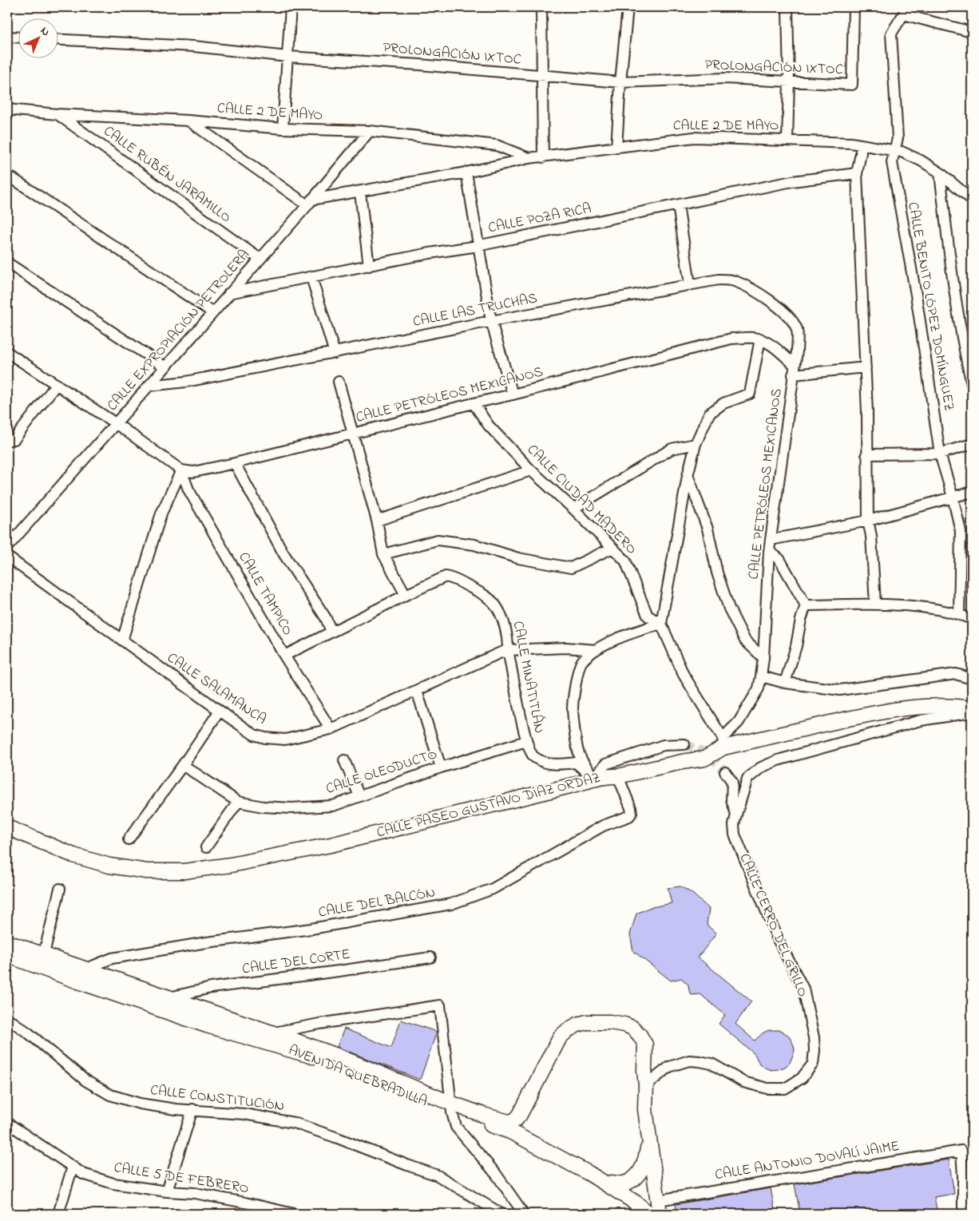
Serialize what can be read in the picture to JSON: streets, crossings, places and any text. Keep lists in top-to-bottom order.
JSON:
{
  "streets": {
    "street": [
      "PROLONGACIÓN IXTOC",
      "CALLE 2 DE MAYO",
      "CALLE RUBÉN JARAMILLO",
      "CALLE POZA RICA",
      "CALLE BENITO LÓPEZ DOMÍNGUEZ",
      "CALLE LAS TRUCHAS",
      "CALLE EXPROPIACIÓN PETROLERA",
      "CALLE PETRÓLEOS MEXICANOS",
      "CALLE CIUDAD MADERO",
      "CALLE TAMPICO",
      "CALLE MINATITLÁN",
      "CALLE SALAMANCA",
      "CALLE OLEODUCTO",
      "CALLE PASEO GUSTAVO DÍAZ ORDAZ",
      "CALLE DEL BALCÓN",
      "CALLE CERRO DEL GRILLO",
      "CALLE DEL CORTE",
      "AVENIDA QUEBRADILLA",
      "CALLE CONSTITUCIÓN",
      "CALLE ANTONIO DOVALÍ JAIME",
      "CALLE 5 DE FEBRERO"
    ]
  },
  "crossings": [
    ["CALLE 2 DE MAYO", "CALLE RUBÉN JARAMILLO"],
    ["CALLE 2 DE MAYO", "CALLE BENITO LÓPEZ DOMÍNGUEZ"],
    ["CALLE 2 DE MAYO", "CALLE EXPROPIACIÓN PETROLERA"],
    ["CALLE RUBÉN JARAMILLO", "CALLE EXPROPIACIÓN PETROLERA"],
    ["CALLE POZA RICA", "CALLE EXPROPIACIÓN PETROLERA"],
    ["CALLE LAS TRUCHAS", "CALLE EXPROPIACIÓN PETROLERA"],
    ["CALLE LAS TRUCHAS", "CALLE PETRÓLEOS MEXICANOS"],
    ["CALLE PETRÓLEOS MEXICANOS", "CALLE CIUDAD MADERO"],
    ["CALLE PETRÓLEOS MEXICANOS", "CALLE TAMPICO"],
    ["CALLE PETRÓLEOS MEXICANOS", "CALLE PASEO GUSTAVO DÍAZ ORDAZ"],
    ["CALLE CIUDAD MADERO", "CALLE PASEO GUSTAVO DÍAZ ORDAZ"],
    ["CALLE TAMPICO", "CALLE MINATITLÁN"],
    ["CALLE TAMPICO", "CALLE SALAMANCA"],
    ["CALLE MINATITLÁN", "CALLE SALAMANCA"],
    ["CALLE MINATITLÁN", "CALLE OLEODUCTO"],
    ["CALLE MINATITLÁN", "CALLE PASEO GUSTAVO DÍAZ ORDAZ"],
    ["CALLE PASEO GUSTAVO DÍAZ ORDAZ", "CALLE DEL BALCÓN"],
    ["CALLE DEL BALCÓN", "AVENIDA QUEBRADILLA"],
    ["CALLE CERRO DEL GRILLO", "AVENIDA QUEBRADILLA"],
    ["CALLE DEL CORTE", "AVENIDA QUEBRADILLA"]
  ],
  "north": "top right"
}
